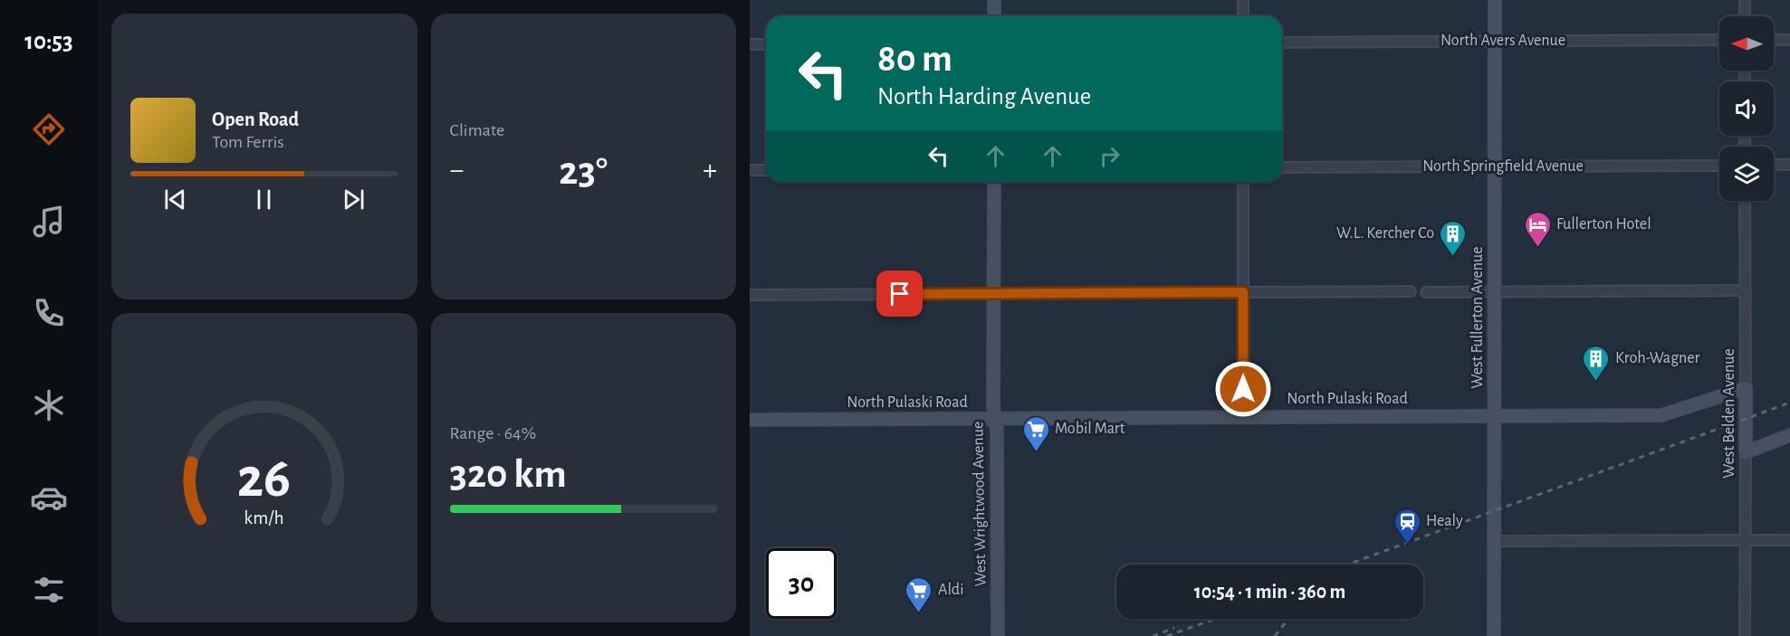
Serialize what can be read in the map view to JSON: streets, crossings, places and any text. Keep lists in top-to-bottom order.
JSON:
{
  "streets": {
    "main road": [
      "West Fullerton Avenue",
      "North Pulaski Road",
      "West Belden Avenue",
      "West Wrightwood Avenue"
    ],
    "street": ["North Avers Avenue", "North Springfield Avenue"]
  },
  "crossings": [
    ["North Avers Avenue", "West Fullerton Avenue"],
    ["North Springfield Avenue", "West Fullerton Avenue"],
    ["West Fullerton Avenue", "North Pulaski Road"],
    ["North Pulaski Road", "West Belden Avenue"],
    ["North Pulaski Road", "West Wrightwood Avenue"]
  ],
  "places": {
    "hotel": ["Fullerton Hotel"],
    "building": ["W.L. Kercher Co", "Kroh-Wagner"],
    "supermarket": ["Mobil Mart", "Aldi"],
    "station": ["Healy"]
  },
  "north": "left",
  "page": {
    "tabs": "10:53",
    "tile": [
      "Climate",
      ["Range · 64%", "320 km"]
    ],
    "turn": ["80 m", "North Harding Avenue"],
    "song": ["Open Road", "Tom Ferris"],
    "heat": ["−", "23°", "+"],
    "limit": "30",
    "trip": "10:54 · 1 min · 360 m",
    "gauge": ["26", "km/h"]
  }
}
